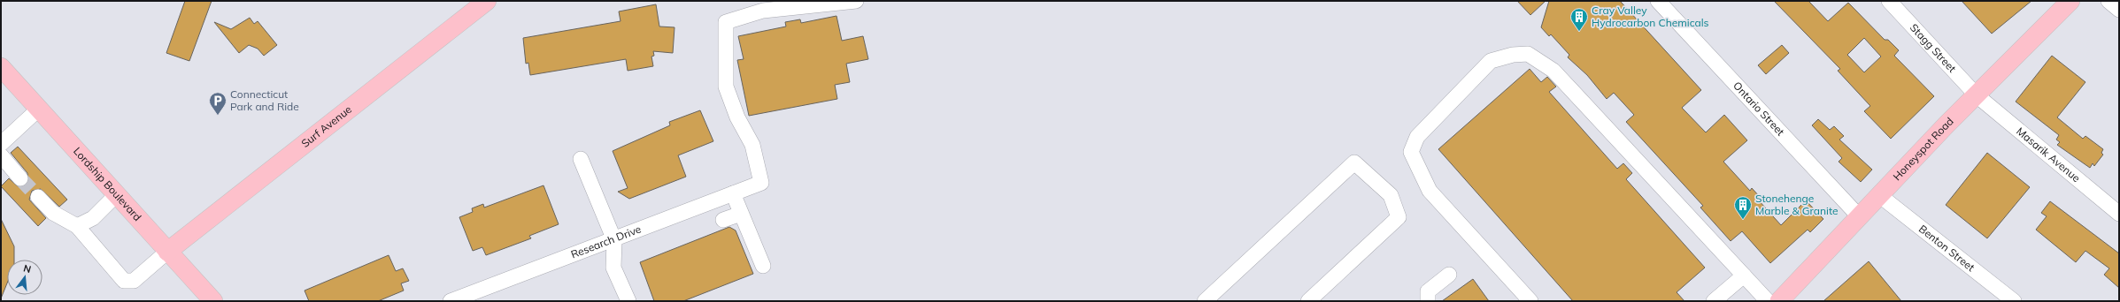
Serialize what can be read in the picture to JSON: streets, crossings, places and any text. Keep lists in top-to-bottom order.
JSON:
{
  "streets": {
    "main road": ["Surf Avenue", "Honeyspot Road", "Lordship Boulevard"],
    "street": [
      "Stagg Street",
      "Ontario Street",
      "Masarik Avenue",
      "Research Drive",
      "Benton Street"
    ]
  },
  "crossings": [
    ["Stagg Street", "Honeyspot Road"],
    ["Stagg Street", "Masarik Avenue"],
    ["Ontario Street", "Honeyspot Road"],
    ["Surf Avenue", "Lordship Boulevard"],
    ["Honeyspot Road", "Masarik Avenue"],
    ["Honeyspot Road", "Benton Street"]
  ],
  "places": {
    "building": ["Cray Valley Hydrocarbon Chemicals", "Stonehenge Marble & Granite"],
    "parking": ["Connecticut Park and Ride"]
  },
  "north": "top"
}
